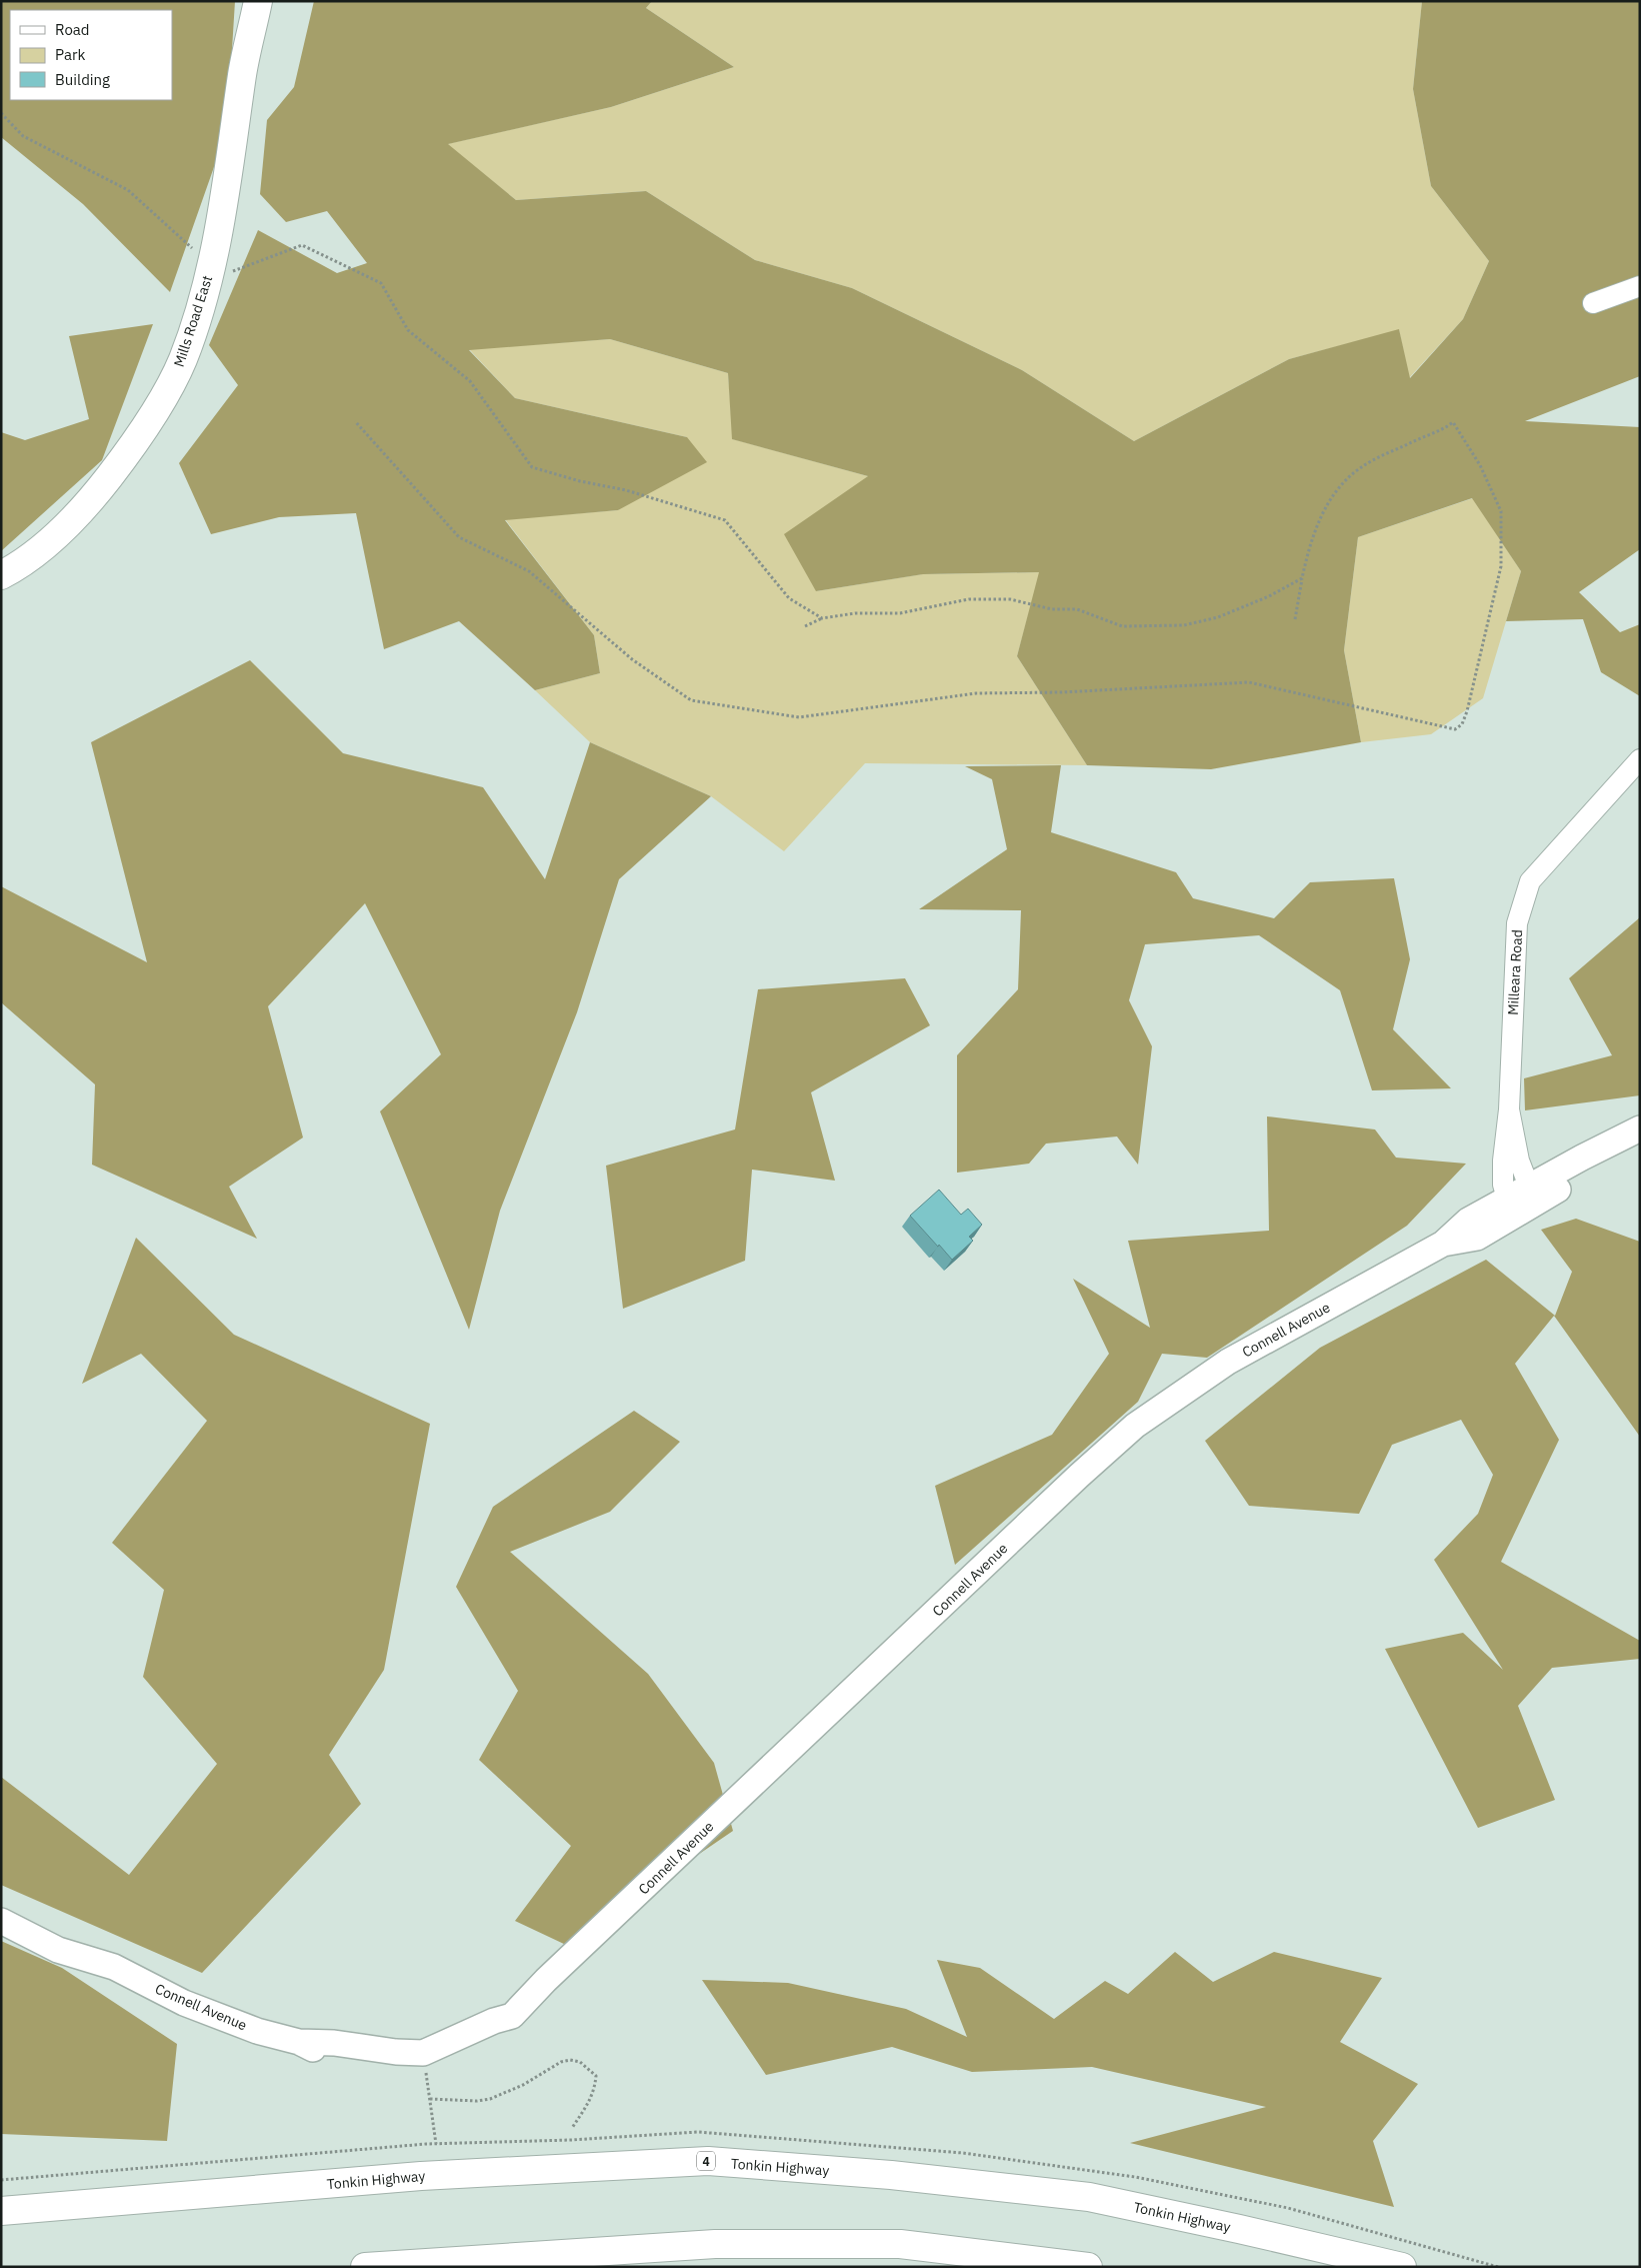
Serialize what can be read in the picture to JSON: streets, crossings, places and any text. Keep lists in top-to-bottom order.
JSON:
{
  "streets": {
    "main road": ["Mills Road East", "4", "Tonkin Highway"],
    "street": ["Milleara Road", "Connell Avenue"]
  },
  "crossings": [
    ["Milleara Road", "Connell Avenue"]
  ],
  "legend": ["Road", "Park", "Building"]
}
